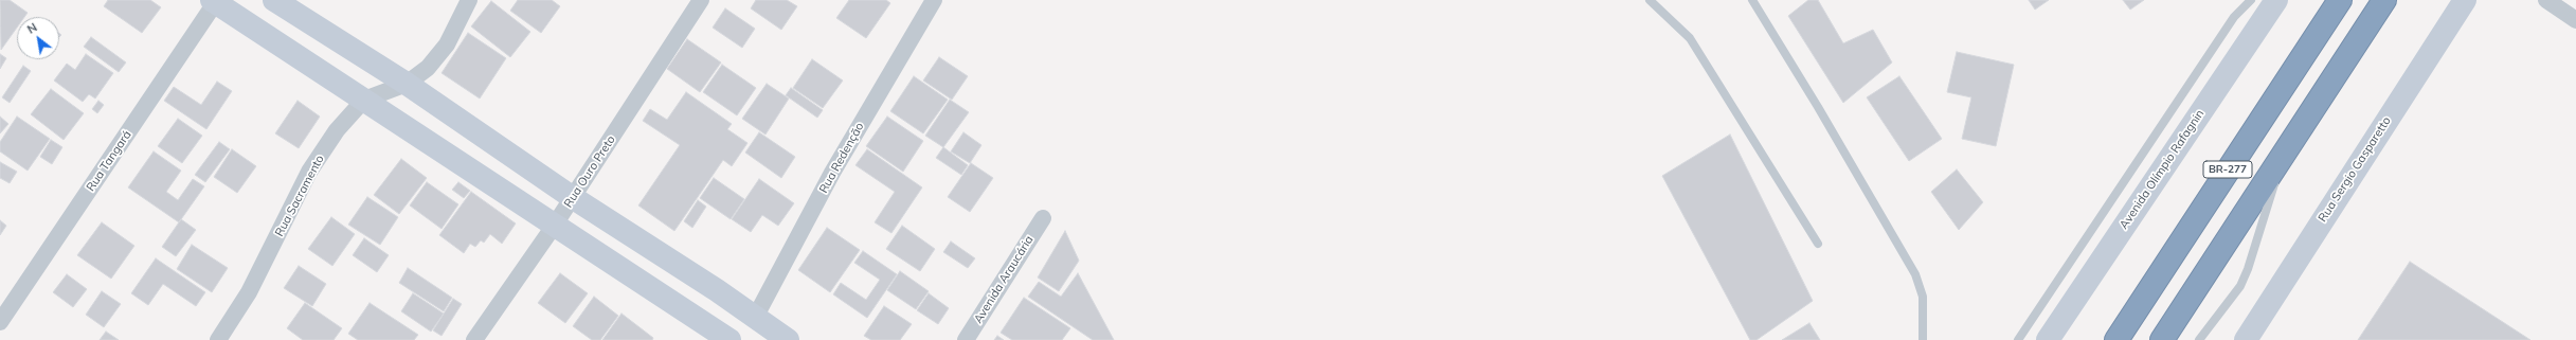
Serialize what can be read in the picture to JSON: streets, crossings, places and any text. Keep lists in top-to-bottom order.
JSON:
{
  "streets": {
    "highway": ["BR-277"],
    "main road": ["Avenida Olímpio Rafagnin", "Rua Sergio Gasparetto"],
    "street": [
      "Rua Redenção",
      "Rua Tangará",
      "Rua Ouro Preto",
      "Rua Sacramento",
      "Avenida Araucária"
    ]
  },
  "north": "top left"
}
